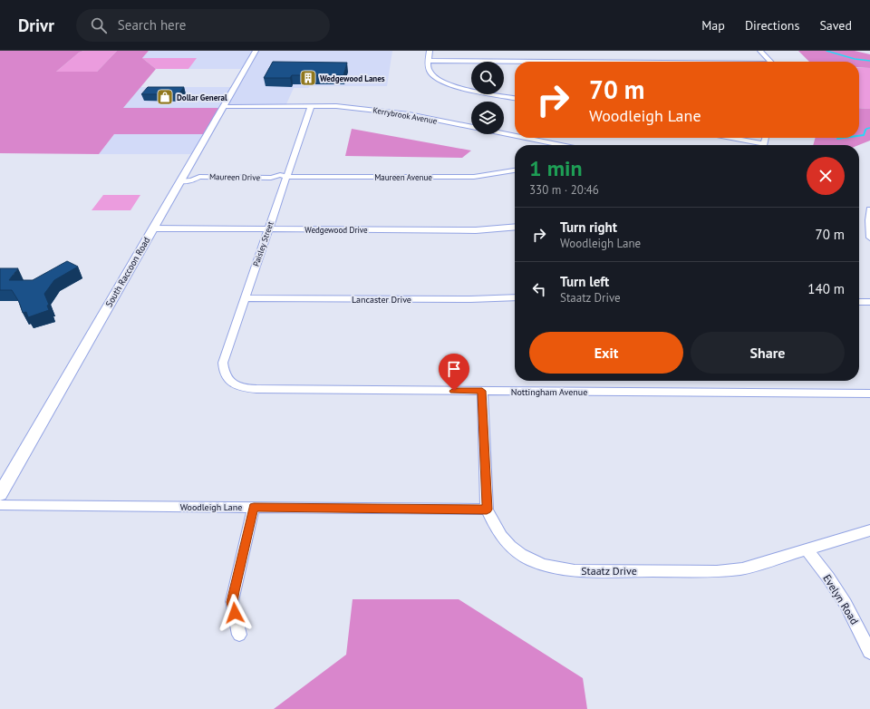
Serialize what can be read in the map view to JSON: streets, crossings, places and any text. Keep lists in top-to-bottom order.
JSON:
{
  "streets": {
    "street": [
      "Kerrybrook Avenue",
      "Maureen Drive",
      "Maureen Avenue",
      "Wedgewood Drive",
      "Paisley Street",
      "South Raccoon Road",
      "Lancaster Drive",
      "Nottingham Avenue",
      "Woodleigh Lane",
      "Staatz Drive",
      "Evelyn Road"
    ]
  },
  "crossings": [
    ["Kerrybrook Avenue", "Paisley Street"],
    ["Kerrybrook Avenue", "South Raccoon Road"],
    ["Maureen Drive", "Maureen Avenue"],
    ["Maureen Drive", "Paisley Street"],
    ["Maureen Drive", "South Raccoon Road"],
    ["Maureen Avenue", "Paisley Street"],
    ["Wedgewood Drive", "Paisley Street"],
    ["Wedgewood Drive", "South Raccoon Road"],
    ["Paisley Street", "Lancaster Drive"],
    ["Paisley Street", "Nottingham Avenue"],
    ["Nottingham Avenue", "Staatz Drive"],
    ["Woodleigh Lane", "Staatz Drive"],
    ["Staatz Drive", "Evelyn Road"]
  ],
  "places": {
    "building": ["Wedgewood Lanes"],
    "shop": ["Dollar General"]
  },
  "page": {
    "header": "Drivr",
    "search": "Search here",
    "nav": ["Map", "Directions", "Saved"],
    "turn": ["70 m", "Woodleigh Lane"],
    "heading": ["1 min", "330 m · 20:46"],
    "list": [
      {
        "name": "Turn right",
        "note": "Woodleigh Lane",
        "value": "70 m"
      },
      {
        "name": "Turn left",
        "note": "Staatz Drive",
        "value": "140 m"
      }
    ],
    "buttons": ["Exit", "Share"]
  }
}
